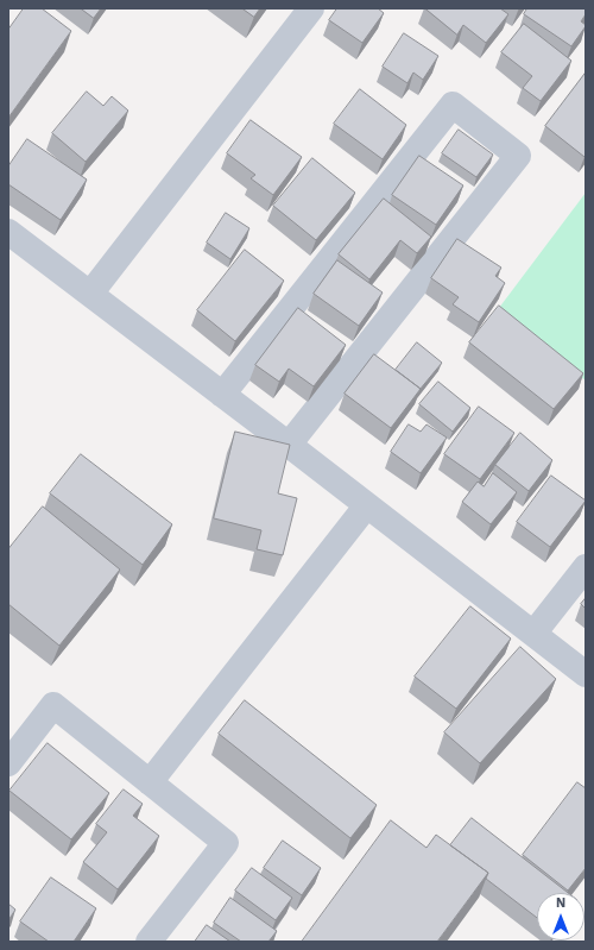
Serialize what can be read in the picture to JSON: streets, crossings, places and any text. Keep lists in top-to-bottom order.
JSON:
{
  "north": "top"
}
